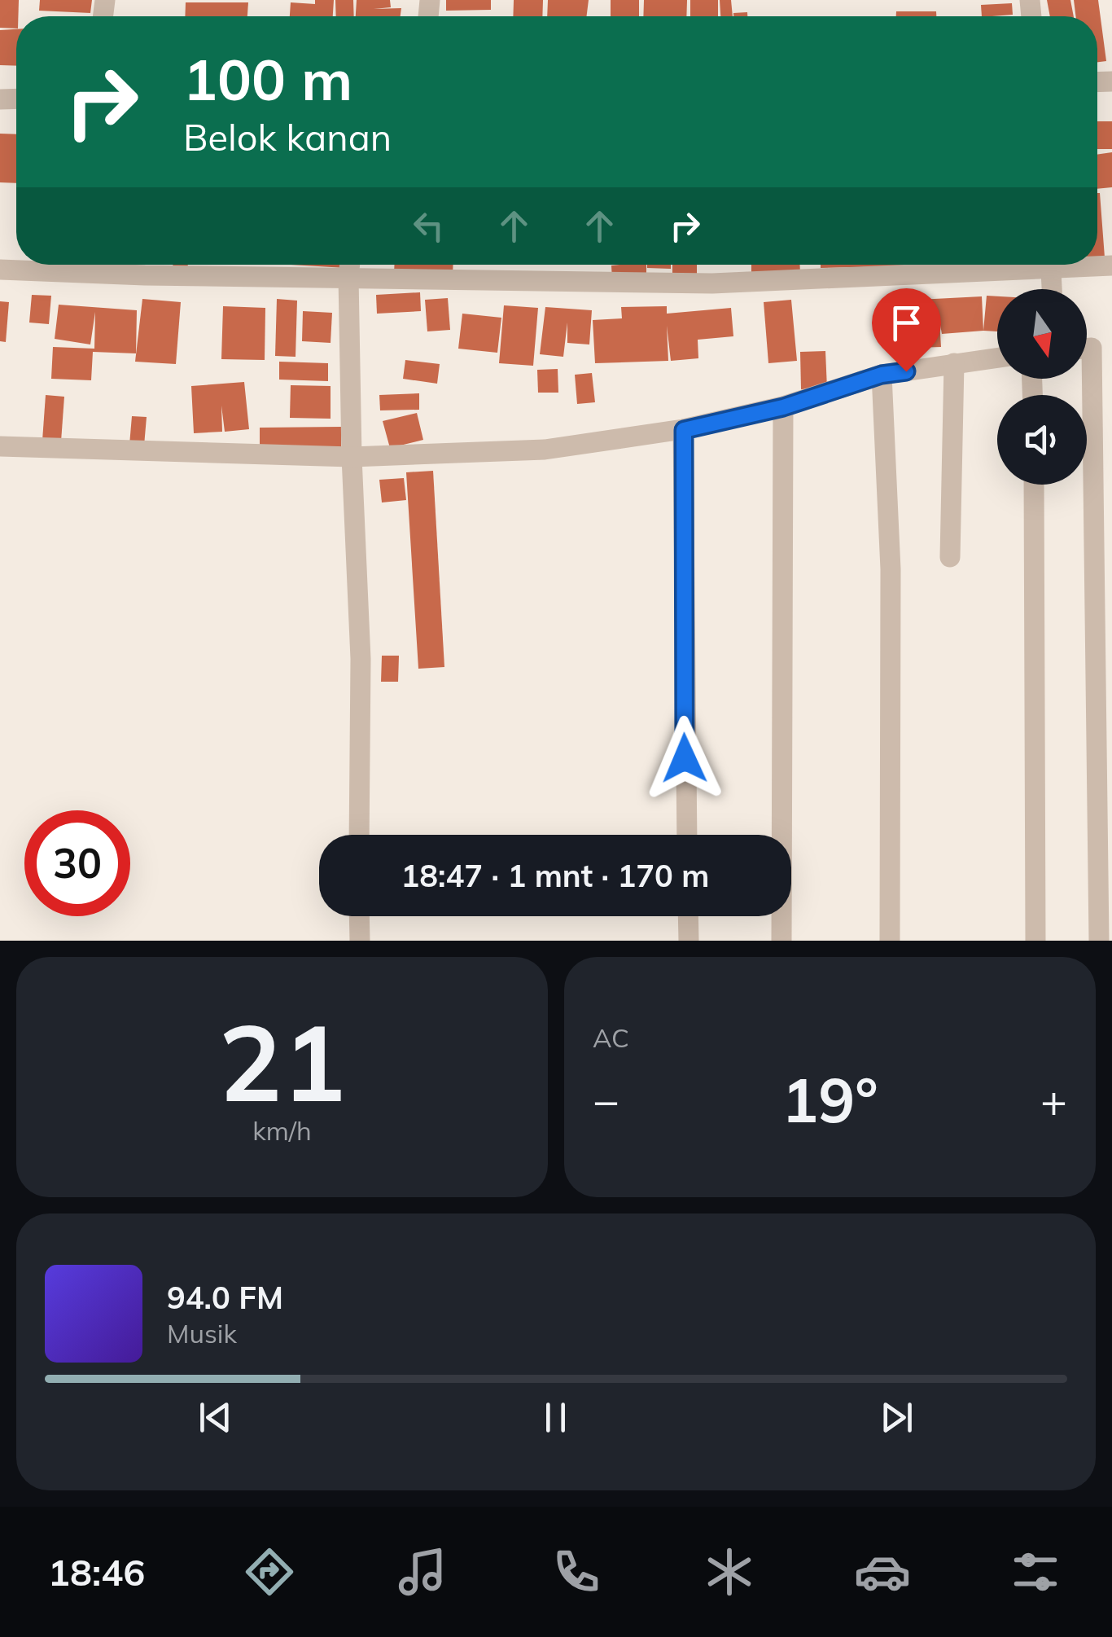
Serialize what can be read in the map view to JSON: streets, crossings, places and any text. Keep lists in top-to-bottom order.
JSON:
{
  "north": "bottom",
  "page": {
    "turn": ["100 m", "Belok kanan"],
    "limit": "30",
    "trip": "18:47 · 1 mnt · 170 m",
    "tile": [
      ["21", "km/h"],
      "AC"
    ],
    "heat": ["−", "19°", "+"],
    "song": ["94.0 FM", "Musik"],
    "tabs": "18:46"
  }
}
